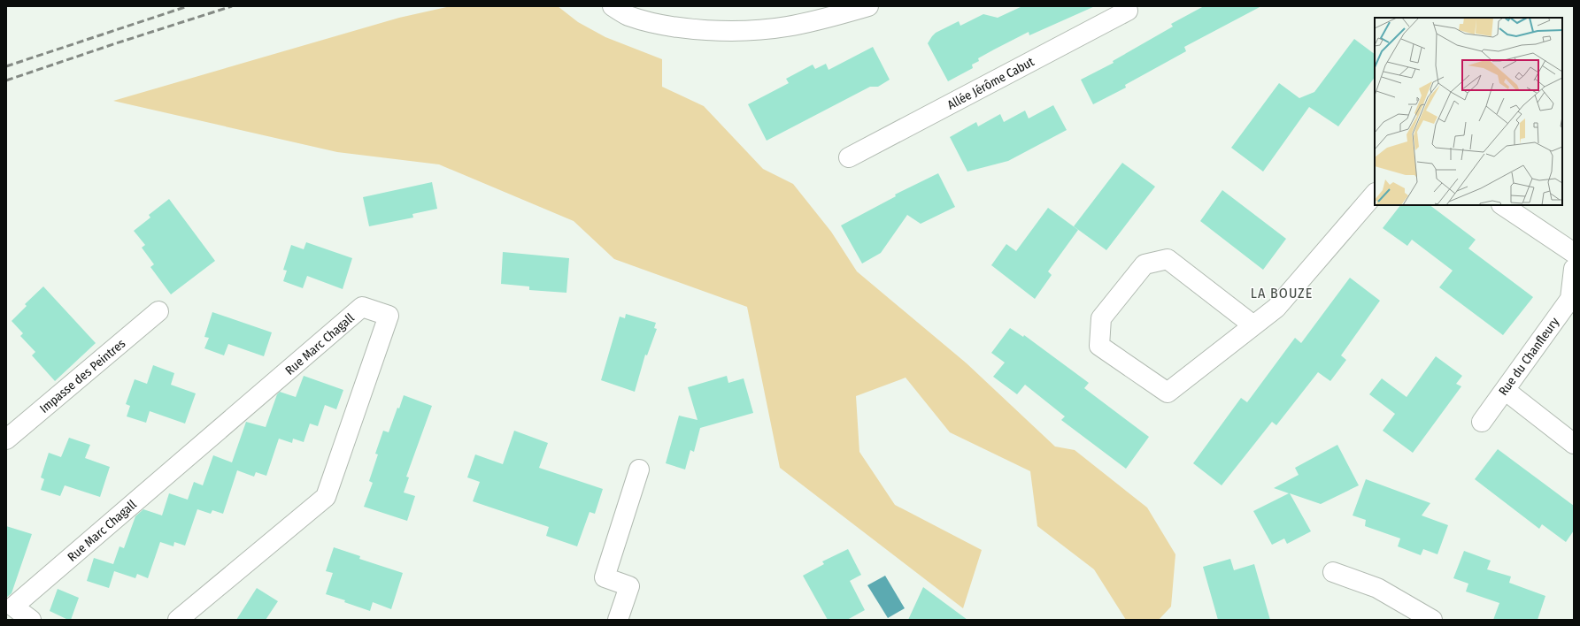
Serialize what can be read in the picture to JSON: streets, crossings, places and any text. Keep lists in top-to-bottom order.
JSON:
{
  "streets": {
    "street": [
      "Allée Jérôme Cabut",
      "Rue Marc Chagall",
      "Rue du Chanfleury",
      "Impasse des Peintres"
    ]
  },
  "districts": ["LA BOUZE"]
}
